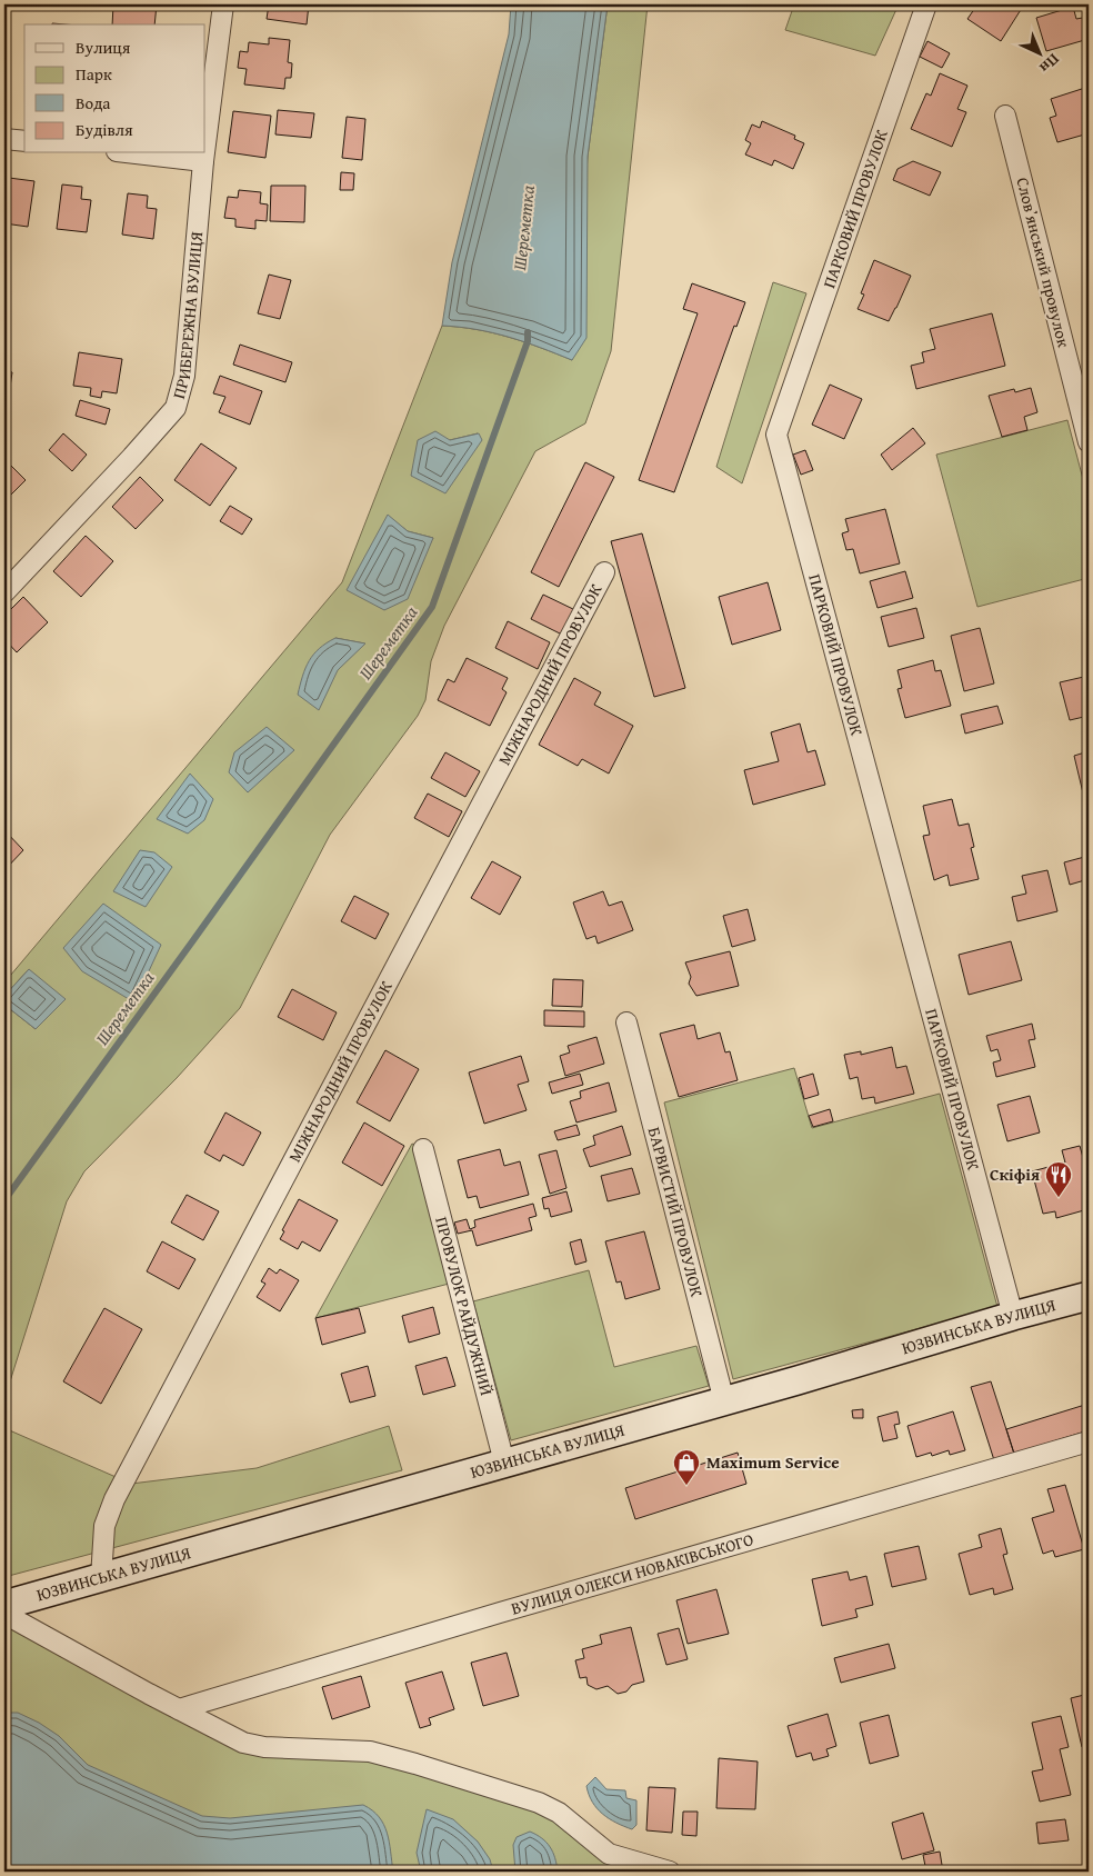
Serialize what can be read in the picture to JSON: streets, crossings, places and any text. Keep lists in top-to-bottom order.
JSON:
{
  "streets": {
    "main road": ["ЮЗВИНСЬКА ВУЛИЦЯ"],
    "street": [
      "ПАРКОВИЙ ПРОВУЛОК",
      "Словʼянський провулок",
      "ПРИБЕРЕЖНА ВУЛИЦЯ",
      "МІЖНАРОДНИЙ ПРОВУЛОК",
      "БАРВИСТИЙ ПРОВУЛОК",
      "ПРОВУЛОК РАЙДУЖНИЙ",
      "ВУЛИЦЯ ОЛЕКСИ НОВАКІВСЬКОГО"
    ]
  },
  "crossings": [
    ["ПАРКОВИЙ ПРОВУЛОК", "ЮЗВИНСЬКА ВУЛИЦЯ"],
    ["МІЖНАРОДНИЙ ПРОВУЛОК", "ЮЗВИНСЬКА ВУЛИЦЯ"],
    ["БАРВИСТИЙ ПРОВУЛОК", "ЮЗВИНСЬКА ВУЛИЦЯ"],
    ["ПРОВУЛОК РАЙДУЖНИЙ", "ЮЗВИНСЬКА ВУЛИЦЯ"]
  ],
  "water": ["Шереметка"],
  "places": {
    "restaurant": ["Скіфія"],
    "shop": ["Maximum Service"]
  },
  "legend": [
    "Вулиця",
    "Парк",
    "Вода",
    "Будівля"
  ],
  "north": "bottom right"
}
